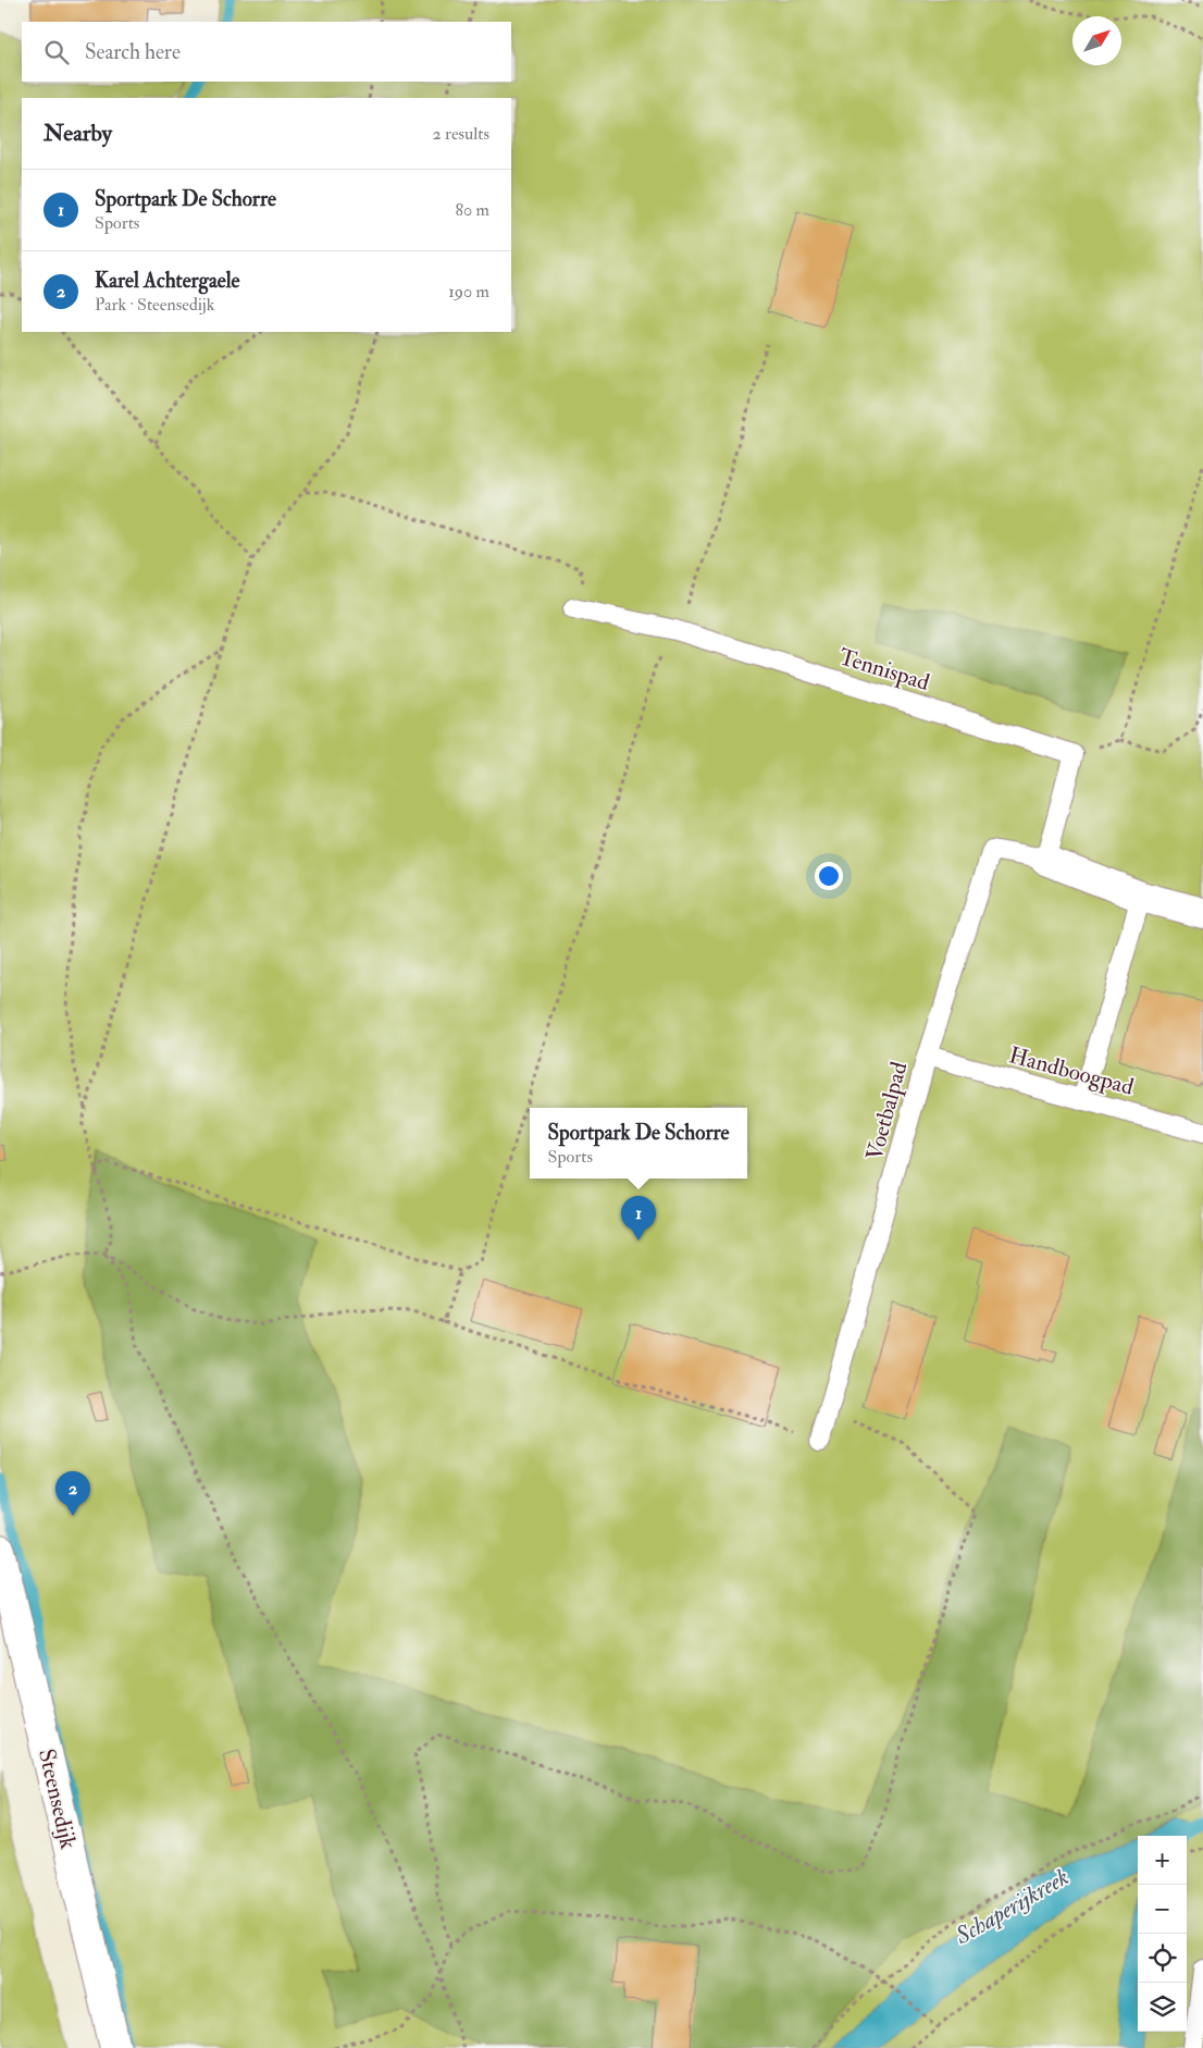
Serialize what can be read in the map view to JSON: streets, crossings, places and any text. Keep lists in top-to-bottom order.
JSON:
{
  "streets": {
    "street": ["Steensedijk"],
    "lane": ["Tennispad", "Handboogpad", "Voetbalpad"]
  },
  "crossings": [
    ["Handboogpad", "Voetbalpad"]
  ],
  "water": ["Schaperijkreek"],
  "north": "top right",
  "page": {
    "search": "Search here",
    "heading": ["Nearby", "2 results"],
    "list": [
      {
        "mark": "1",
        "name": "Sportpark De Schorre",
        "note": "Sports",
        "value": "80 m"
      },
      {
        "mark": "2",
        "name": "Karel Achtergaele",
        "note": "Park · Steensedijk",
        "value": "190 m"
      }
    ],
    "popup": ["Sportpark De Schorre", "Sports"],
    "pins": ["1", "2"],
    "map_buttons": ["+", "−"]
  }
}
